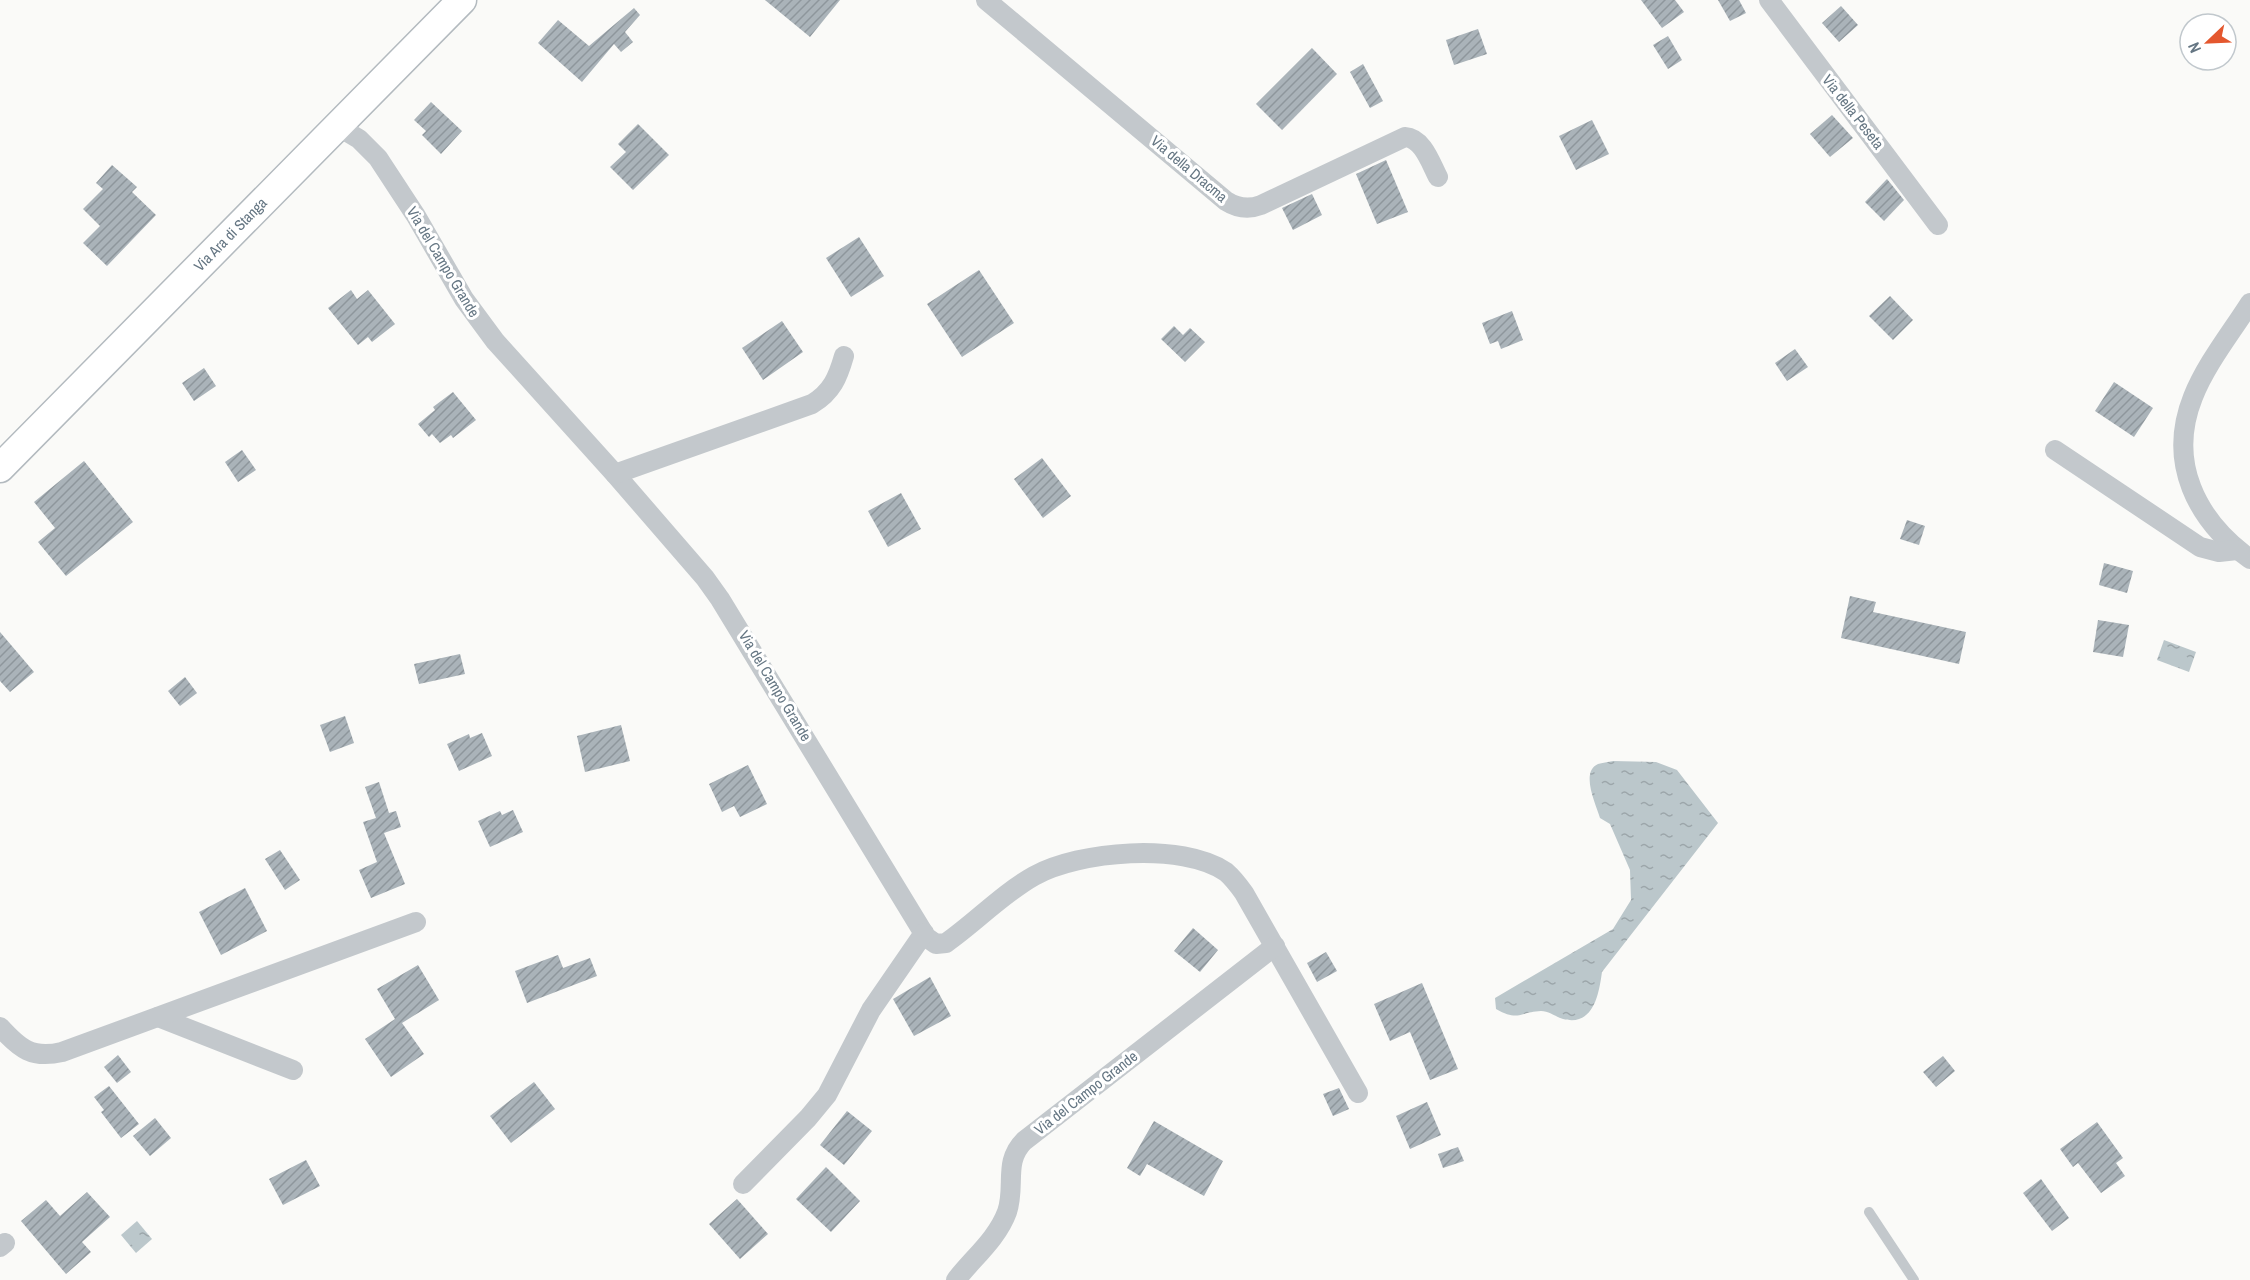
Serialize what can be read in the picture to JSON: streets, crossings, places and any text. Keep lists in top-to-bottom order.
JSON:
{
  "streets": {
    "street": [
      "Via della Peseta",
      "Via della Dracma",
      "Via Ara di Stanga",
      "Via del Campo Grande"
    ]
  },
  "crossings": [
    ["Via Ara di Stanga", "Via del Campo Grande"]
  ],
  "north": "bottom left"
}
